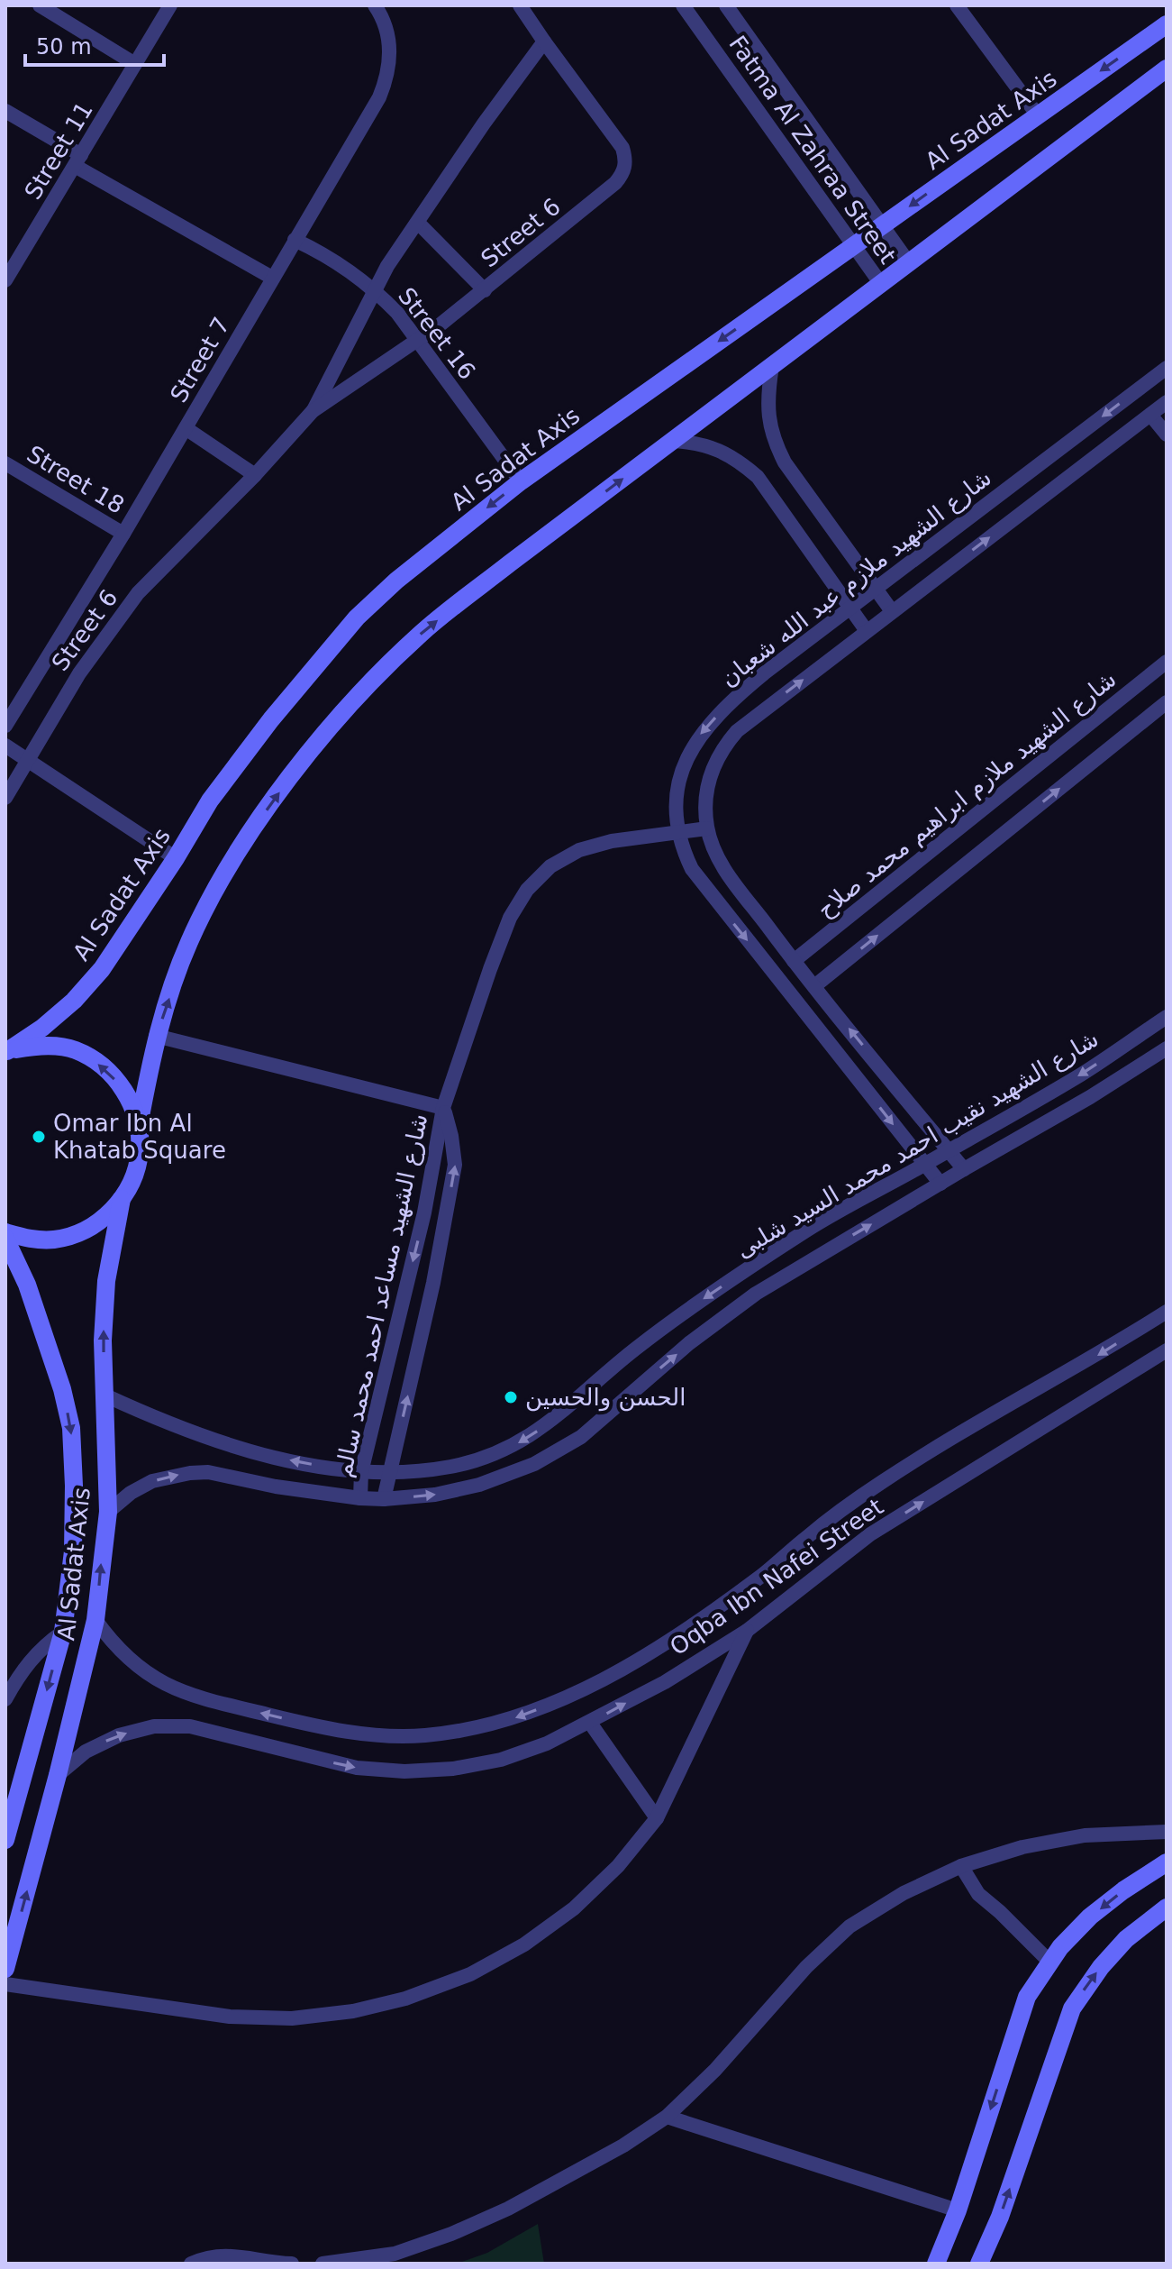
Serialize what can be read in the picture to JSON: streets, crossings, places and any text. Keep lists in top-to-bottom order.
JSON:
{
  "streets": {
    "street": [
      "Al Sadat Axis",
      "Fatma Al Zahraa Street",
      "Street 11",
      "Street 6",
      "Street 16",
      "Street 7",
      "Street 18",
      "شارع الشهيد ملازم عبد الله شعبان",
      "شارع الشهيد ملازم ابراهيم محمد صلاح",
      "شارع الشهيد نقيب احمد محمد السيد شلبى",
      "شارع الشهيد مساعد احمد محمد سالم",
      "Oqba Ibn Nafei Street"
    ]
  },
  "crossings": [
    ["Al Sadat Axis", "Fatma Al Zahraa Street"],
    ["Al Sadat Axis", "Street 16"],
    ["Al Sadat Axis", "شارع الشهيد نقيب احمد محمد السيد شلبى"],
    ["Al Sadat Axis", "Oqba Ibn Nafei Street"],
    ["Street 6", "Street 16"],
    ["Street 16", "Street 7"],
    ["Street 7", "Street 18"],
    ["شارع الشهيد ملازم عبد الله شعبان", "شارع الشهيد ملازم ابراهيم محمد صلاح"],
    ["شارع الشهيد ملازم عبد الله شعبان", "شارع الشهيد نقيب احمد محمد السيد شلبى"],
    ["شارع الشهيد نقيب احمد محمد السيد شلبى", "شارع الشهيد مساعد احمد محمد سالم"]
  ],
  "places": ["Omar Ibn Al Khatab Square", "الحسن والحسين"],
  "scale_bar": "50 m"
}
